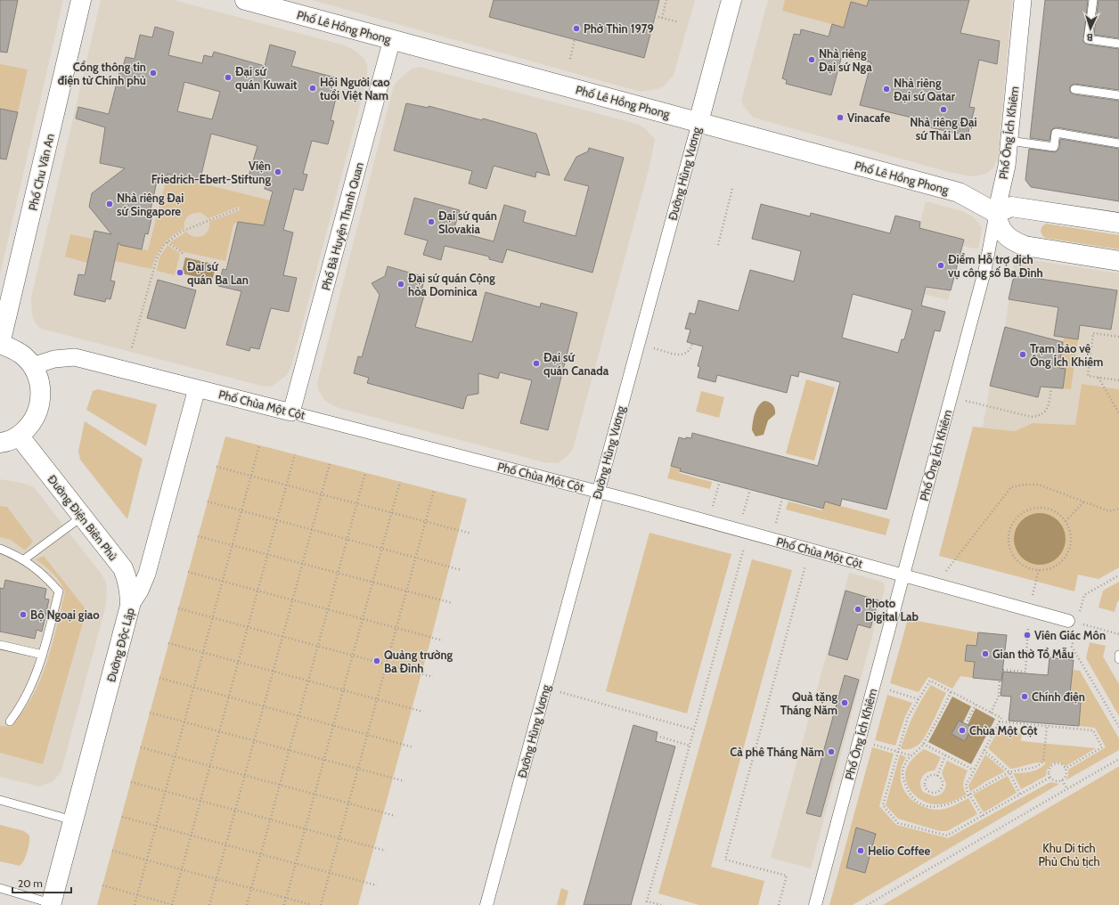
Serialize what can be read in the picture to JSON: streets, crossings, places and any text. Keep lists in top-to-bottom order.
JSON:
{
  "streets": {
    "street": [
      "Phố Lê Hồng Phong",
      "Phố Ông Ích Khiêm",
      "Phố Chu Văn An",
      "Đường Hùng Vương",
      "Phố Bà Huyện Thanh Quan",
      "Phố Chùa Một Cột",
      "Đường Điện Biên Phủ",
      "Đường Độc Lập"
    ]
  },
  "crossings": [
    ["Phố Lê Hồng Phong", "Phố Ông Ích Khiêm"],
    ["Phố Lê Hồng Phong", "Đường Hùng Vương"],
    ["Phố Lê Hồng Phong", "Phố Bà Huyện Thanh Quan"],
    ["Phố Ông Ích Khiêm", "Phố Chùa Một Cột"],
    ["Đường Hùng Vương", "Phố Chùa Một Cột"],
    ["Phố Bà Huyện Thanh Quan", "Phố Chùa Một Cột"],
    ["Phố Chùa Một Cột", "Đường Độc Lập"],
    ["Đường Điện Biên Phủ", "Đường Độc Lập"]
  ],
  "parks": ["Khu Di tích Phủ Chủ tịch"],
  "places": [
    "Phở Thìn 1979",
    "Nhà riêng Đại sứ Nga",
    "Cổng thông tin điện tử Chính phủ",
    "Đại sứ quán Kuwait",
    "Hội Người cao tuổi Việt Nam",
    "Nhà riêng Đại sứ Qatar",
    "Nhà riêng Đại sứ Thái Lan",
    "Vinacafe",
    "Viện Friedrich-Ebert-Stiftung",
    "Nhà riêng Đại sứ Singapore",
    "Đại sứ quán Slovakia",
    "Điểm Hỗ trợ dịch vụ công số Ba Đình",
    "Đại sứ quán Ba Lan",
    "Đại sứ quán Cộng hòa Dominica",
    "Trạm bảo vệ Ông Ích Khiêm",
    "Đại sứ quán Canada",
    "Photo Digital Lab",
    "Bộ Ngoại giao",
    "Viên Giác Môn",
    "Gian thờ Tổ Mẫu",
    "Quảng trường Ba Đình",
    "Chính điện",
    "Quà tặng Tháng Năm",
    "Chùa Một Cột",
    "Cà phê Tháng Năm",
    "Helio Coffee"
  ],
  "scale_bar": "20 m",
  "north": "bottom"
}
